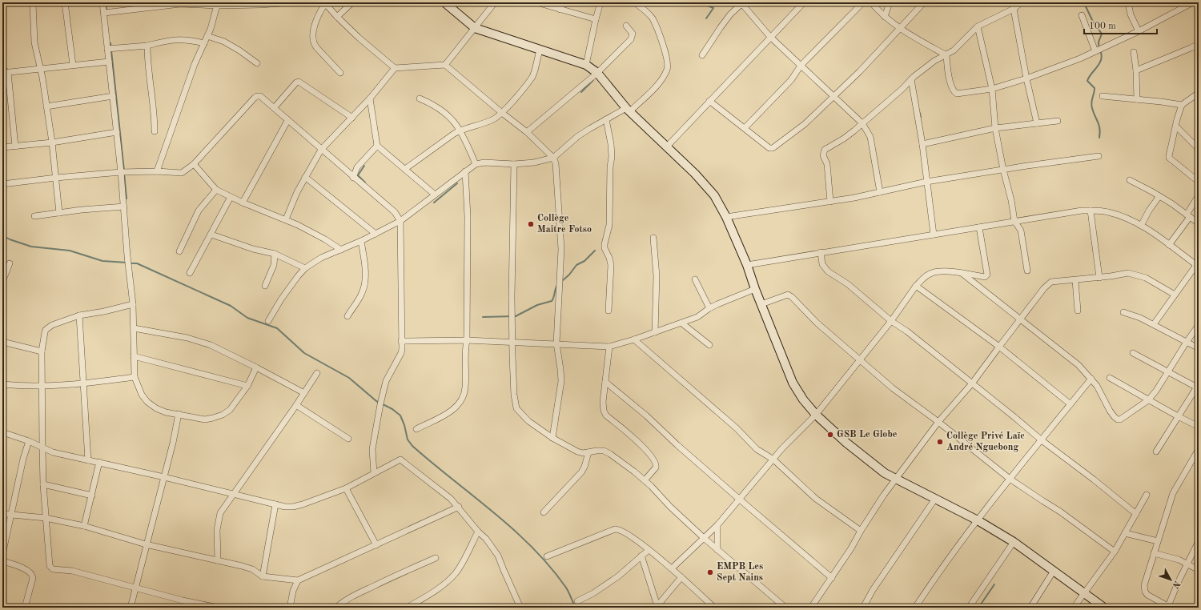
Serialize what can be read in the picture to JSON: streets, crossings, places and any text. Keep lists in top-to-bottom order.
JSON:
{
  "places": [
    "Collège Maître Fotso",
    "GSB Le Globe",
    "Collège Privé Laïc André Nguebong",
    "EMPB Les Sept Nains"
  ],
  "scale_bar": "100 m",
  "north": "bottom right"
}
